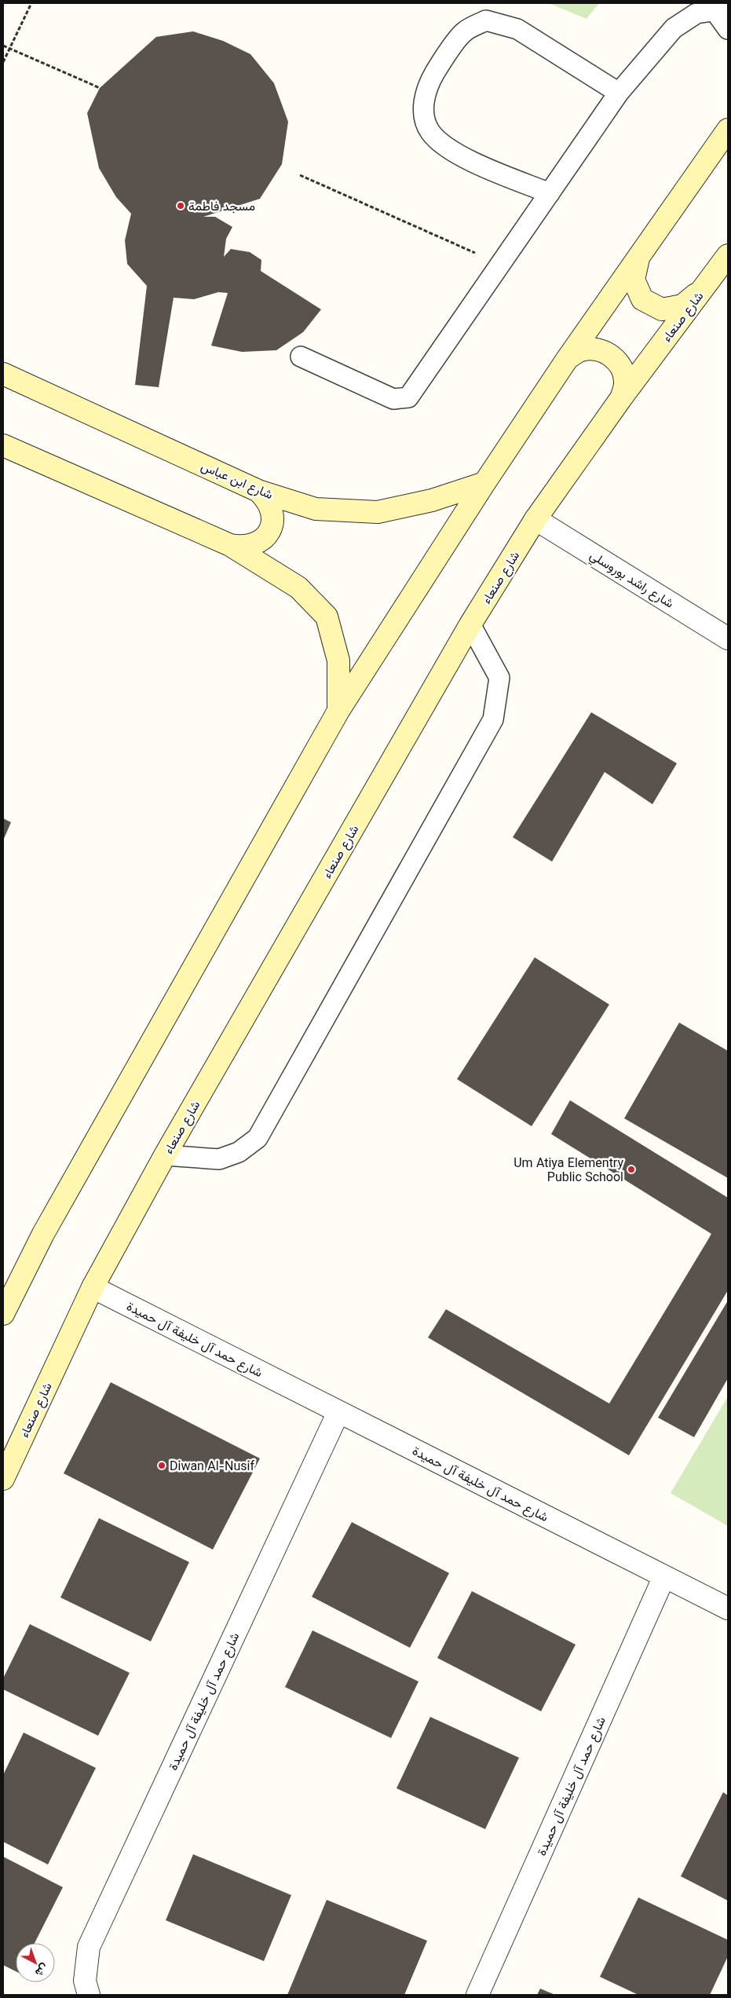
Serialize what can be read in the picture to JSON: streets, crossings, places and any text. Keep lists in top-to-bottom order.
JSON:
{
  "streets": {
    "main road": ["شارع صنعاء", "شارع ابن عباس"],
    "street": ["شارع راشد بوروسلي", "شارع حمد آل خليفة آل حميدة"]
  },
  "crossings": [
    ["شارع صنعاء", "شارع راشد بوروسلي"],
    ["شارع صنعاء", "شارع حمد آل خليفة آل حميدة"]
  ],
  "places": ["مسجد فاطمة", "Um Atiya Elementry Public School", "Diwan Al-Nusif"],
  "north": "bottom right"
}
